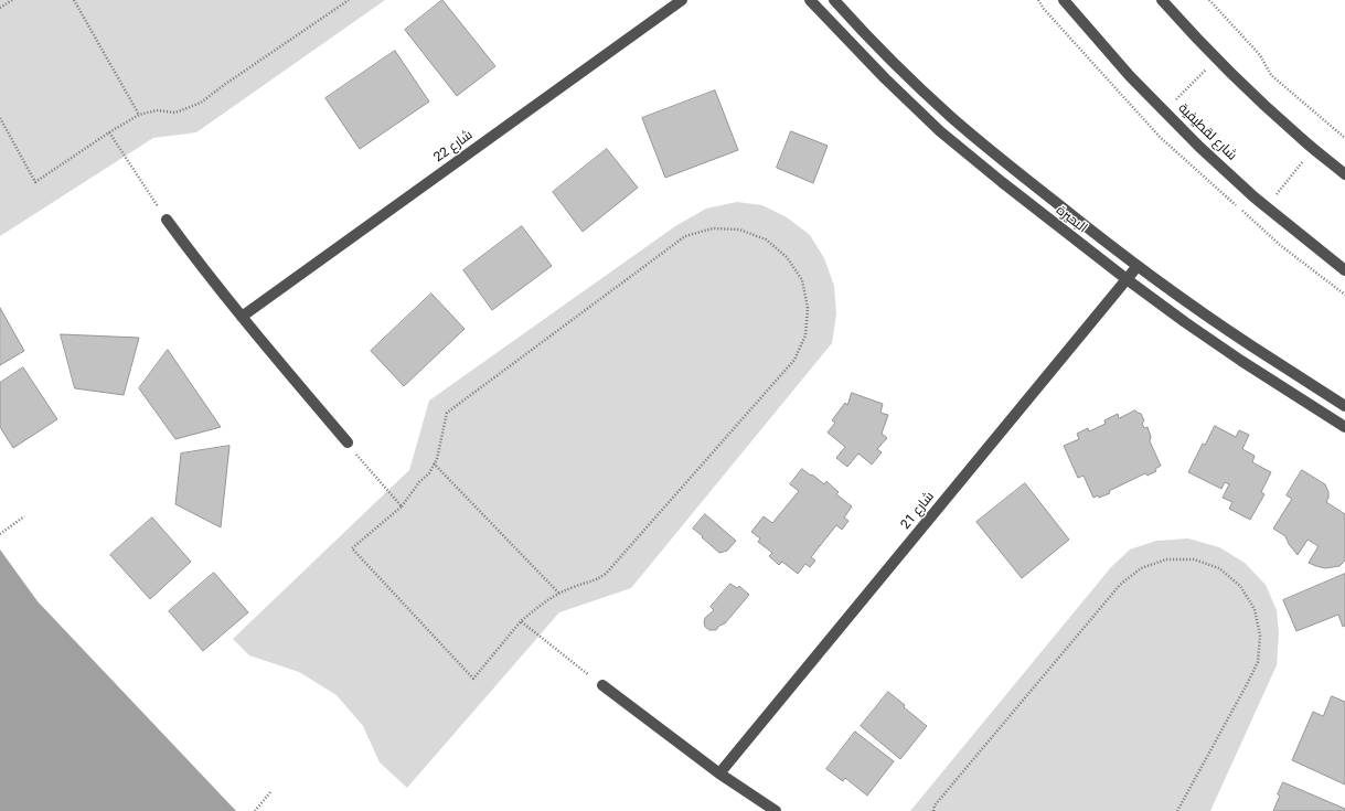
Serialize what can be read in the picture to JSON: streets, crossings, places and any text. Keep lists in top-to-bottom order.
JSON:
{
  "streets": {
    "street": [
      "شارع لقطيفية",
      "شارع 22",
      "البحيرة",
      "شارع 21"
    ]
  },
  "crossings": [
    ["البحيرة", "شارع 21"]
  ]
}
